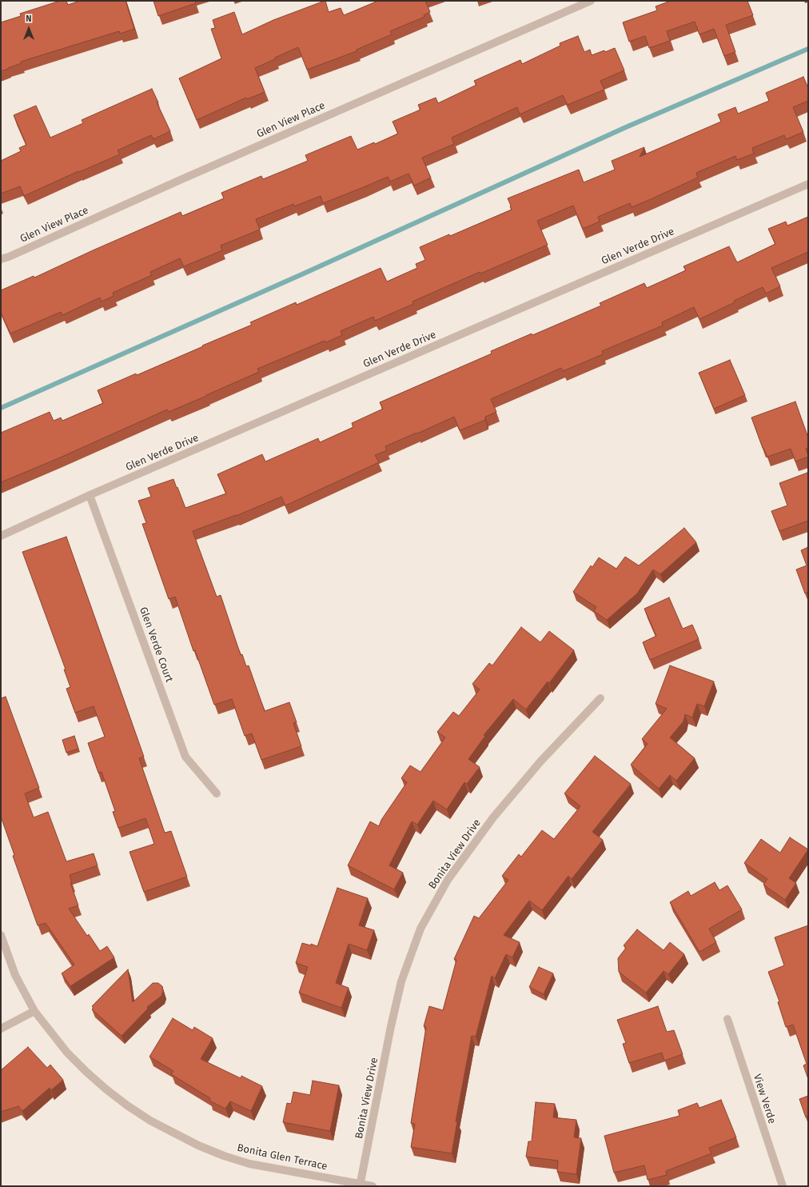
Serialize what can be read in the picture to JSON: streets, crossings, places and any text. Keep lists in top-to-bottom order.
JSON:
{
  "streets": {
    "street": [
      "Glen View Place",
      "Glen Verde Drive",
      "Glen Verde Court",
      "Bonita View Drive",
      "View Verde",
      "Bonita Glen Terrace"
    ]
  },
  "crossings": [
    ["Glen Verde Drive", "Glen Verde Court"],
    ["Bonita View Drive", "Bonita Glen Terrace"]
  ],
  "north": "top"
}
